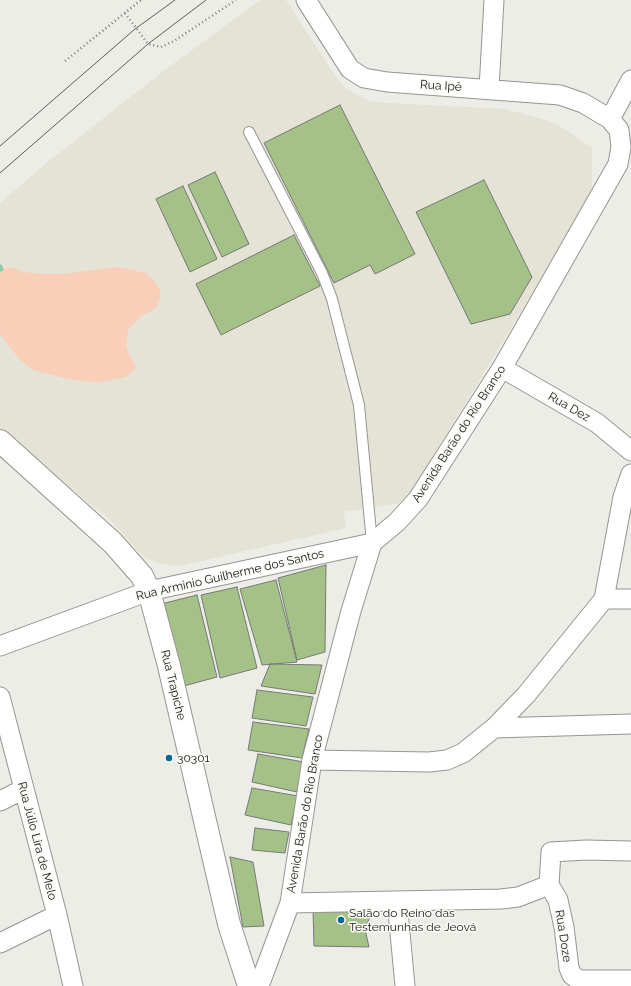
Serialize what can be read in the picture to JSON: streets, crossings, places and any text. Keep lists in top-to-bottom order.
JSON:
{
  "streets": {
    "street": [
      "Rua Ipê",
      "Rua Dez",
      "Avenida Barão do Rio Branco",
      "Rua Arminio Guilherme dos Santos",
      "Rua Trapiche",
      "Rua Júlio Lira de Melo",
      "Rua Doze"
    ]
  },
  "crossings": [
    ["Rua Ipê", "Avenida Barão do Rio Branco"],
    ["Rua Dez", "Avenida Barão do Rio Branco"],
    ["Avenida Barão do Rio Branco", "Rua Arminio Guilherme dos Santos"],
    ["Rua Arminio Guilherme dos Santos", "Rua Trapiche"]
  ],
  "places": ["30301", "Salão do Reino das Testemunhas de Jeová"]
}
